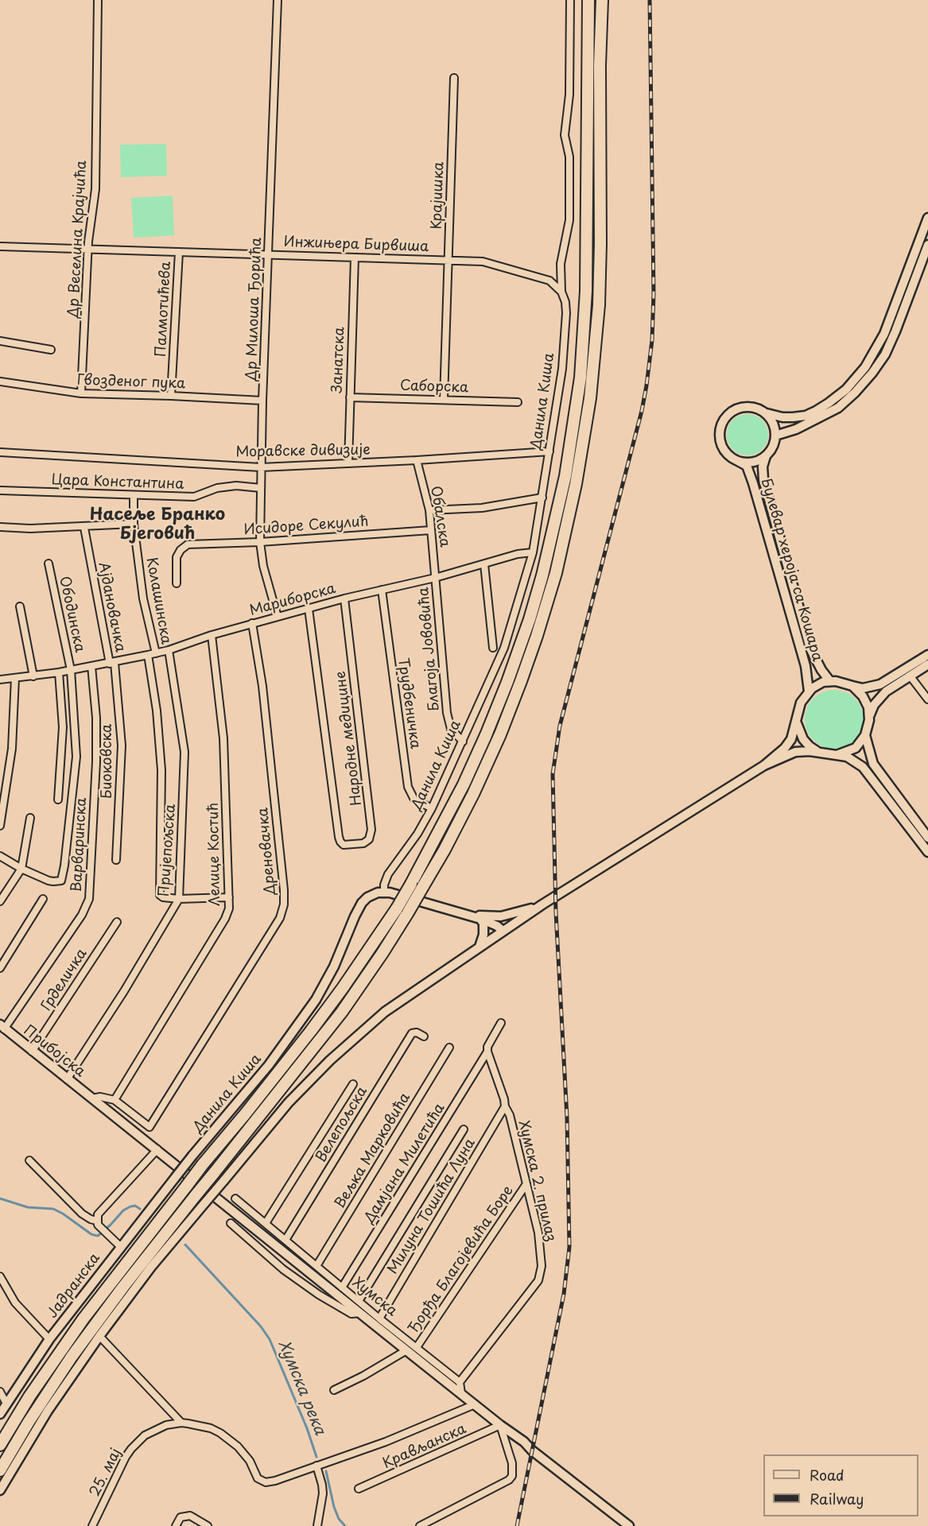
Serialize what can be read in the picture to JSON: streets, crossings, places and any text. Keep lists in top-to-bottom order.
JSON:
{
  "streets": {
    "main road": [
      "Данила Киша",
      "Булевар хероја са Кошара",
      "Прибојска",
      "Јадранска",
      "Хумска"
    ],
    "street": [
      "Крајишка",
      "Др Веселина Крајчића",
      "Инжињера Бирвиша",
      "Палмотићева",
      "Др Милоша Ђорића",
      "Занатска",
      "Гвозденог пука",
      "Саборска",
      "Моравске дивизије",
      "Цара Константина",
      "Обалска",
      "Исидоре Секулић",
      "Мариборска",
      "Колашинска",
      "Ајдановачка",
      "Ободинска",
      "Благоја Јововића",
      "Трудбеничка",
      "Народне медицине",
      "Биоковска",
      "Варваринска",
      "Пријепољска",
      "Дреновачка",
      "Лелице Костић",
      "Грделичка",
      "Велепољска",
      "Вељка Марковића",
      "Дамјана Милетића",
      "Хумска 2. прилаз",
      "Милуна Тошића Луна",
      "Ђорђа Благојевића Боре",
      "Крављанска",
      "25. мај"
    ]
  },
  "crossings": [
    ["Крајишка", "Инжињера Бирвиша"],
    ["Крајишка", "Саборска"],
    ["Др Веселина Крајчића", "Инжињера Бирвиша"],
    ["Др Веселина Крајчића", "Гвозденог пука"],
    ["Инжињера Бирвиша", "Палмотићева"],
    ["Инжињера Бирвиша", "Др Милоша Ђорића"],
    ["Инжињера Бирвиша", "Занатска"],
    ["Инжињера Бирвиша", "Данила Киша"],
    ["Палмотићева", "Гвозденог пука"],
    ["Др Милоша Ђорића", "Гвозденог пука"],
    ["Др Милоша Ђорића", "Моравске дивизије"],
    ["Др Милоша Ђорића", "Цара Константина"],
    ["Др Милоша Ђорића", "Исидоре Секулић"],
    ["Др Милоша Ђорића", "Мариборска"],
    ["Занатска", "Саборска"],
    ["Занатска", "Моравске дивизије"],
    ["Данила Киша", "Моравске дивизије"],
    ["Данила Киша", "Мариборска"],
    ["Данила Киша", "Благоја Јововића"],
    ["Данила Киша", "Трудбеничка"],
    ["Данила Киша", "Јадранска"],
    ["Моравске дивизије", "Обалска"],
    ["Цара Константина", "Колашинска"],
    ["Обалска", "Исидоре Секулић"],
    ["Обалска", "Мариборска"],
    ["Обалска", "Благоја Јововића"],
    ["Мариборска", "Колашинска"],
    ["Мариборска", "Ајдановачка"],
    ["Мариборска", "Ободинска"],
    ["Мариборска", "Благоја Јововића"],
    ["Мариборска", "Трудбеничка"],
    ["Мариборска", "Народне медицине"],
    ["Мариборска", "Биоковска"],
    ["Мариборска", "Варваринска"],
    ["Мариборска", "Пријепољска"],
    ["Мариборска", "Дреновачка"],
    ["Мариборска", "Лелице Костић"],
    ["Ајдановачка", "Биоковска"],
    ["Варваринска", "Прибојска"],
    ["Пријепољска", "Прибојска"],
    ["Дреновачка", "Лелице Костић"],
    ["Грделичка", "Прибојска"],
    ["Прибојска", "Хумска"],
    ["Велепољска", "Хумска"],
    ["Вељка Марковића", "Хумска"],
    ["Дамјана Милетића", "Хумска 2. прилаз"],
    ["Дамјана Милетића", "Хумска"],
    ["Хумска 2. прилаз", "Милуна Тошића Луна"],
    ["Хумска 2. прилаз", "Ђорђа Благојевића Боре"],
    ["Хумска 2. прилаз", "Хумска"],
    ["Милуна Тошића Луна", "Хумска"],
    ["Ђорђа Благојевића Боре", "Хумска"],
    ["Хумска", "Крављанска"]
  ],
  "districts": ["Насеље Бранко Бјеговић"],
  "water": ["Хумска река"],
  "legend": ["Road", "Railway"]
}
